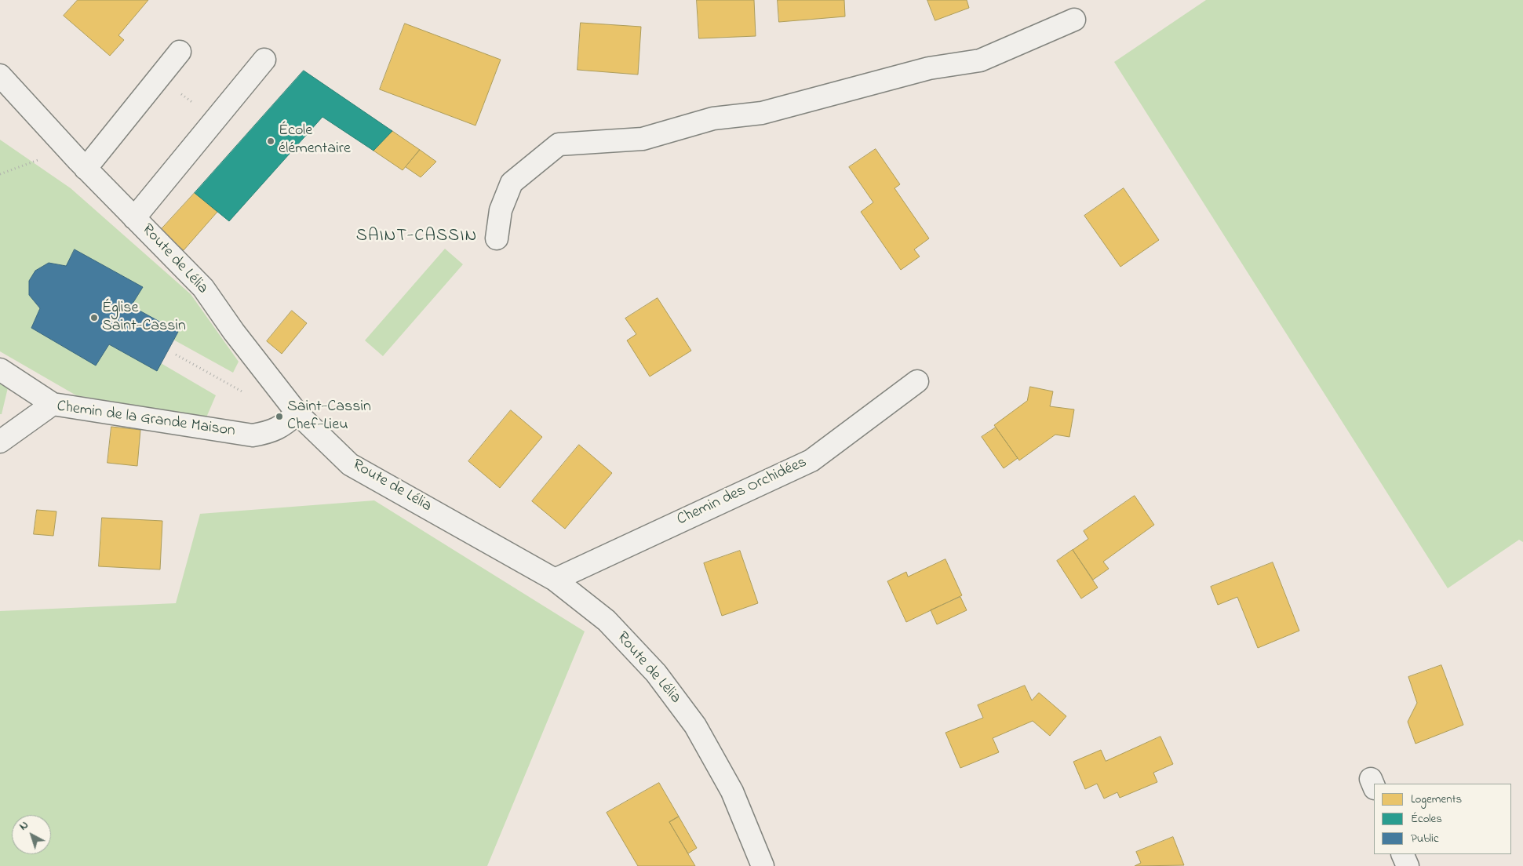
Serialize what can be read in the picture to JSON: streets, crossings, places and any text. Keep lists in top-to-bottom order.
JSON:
{
  "streets": {
    "street": ["Route de Lélia", "Chemin de la Grande Maison", "Chemin des Orchidées"]
  },
  "crossings": [
    ["Route de Lélia", "Chemin de la Grande Maison"],
    ["Route de Lélia", "Chemin des Orchidées"]
  ],
  "districts": ["SAINT-CASSIN"],
  "places": ["École élémentaire", "Église Saint-Cassin", "Saint-Cassin Chef-Lieu"],
  "legend": ["Logements", "Écoles", "Public"],
  "north": "top left"
}
